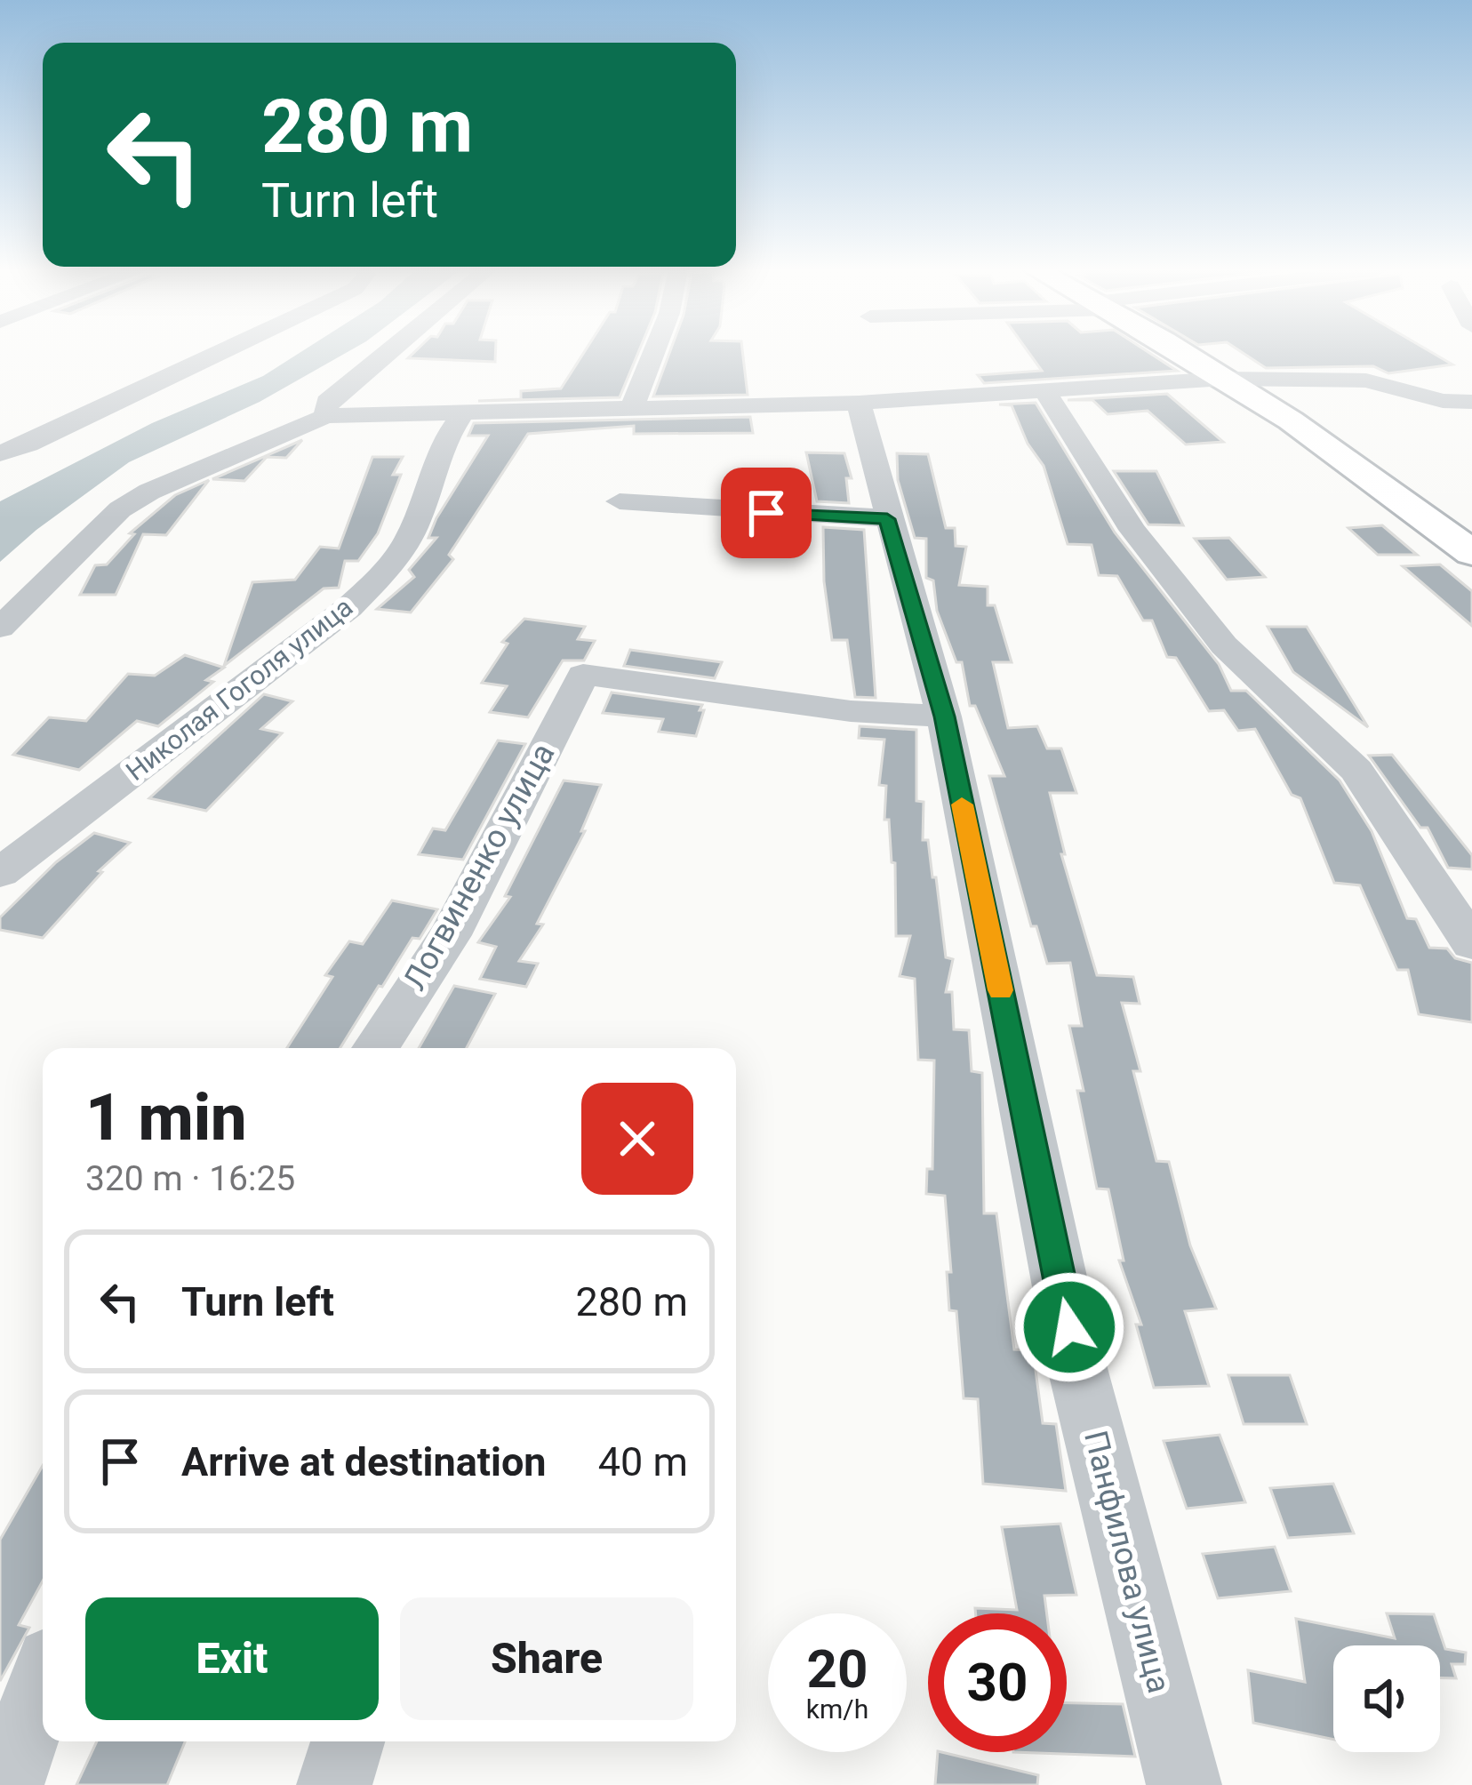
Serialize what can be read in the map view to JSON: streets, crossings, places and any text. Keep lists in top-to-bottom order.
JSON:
{
  "streets": {
    "street": ["Николая Гоголя улица", "Логвиненко улица", "Панфилова улица"]
  },
  "crossings": [
    ["Логвиненко улица", "Панфилова улица"]
  ],
  "page": {
    "turn": ["280 m", "Turn left"],
    "heading": ["1 min", "320 m · 16:25"],
    "list": [
      {
        "name": "Turn left",
        "value": "280 m"
      },
      {
        "name": "Arrive at destination",
        "value": "40 m"
      }
    ],
    "buttons": ["Exit", "Share"],
    "speed": "20 km/h",
    "limit": "30"
  }
}
